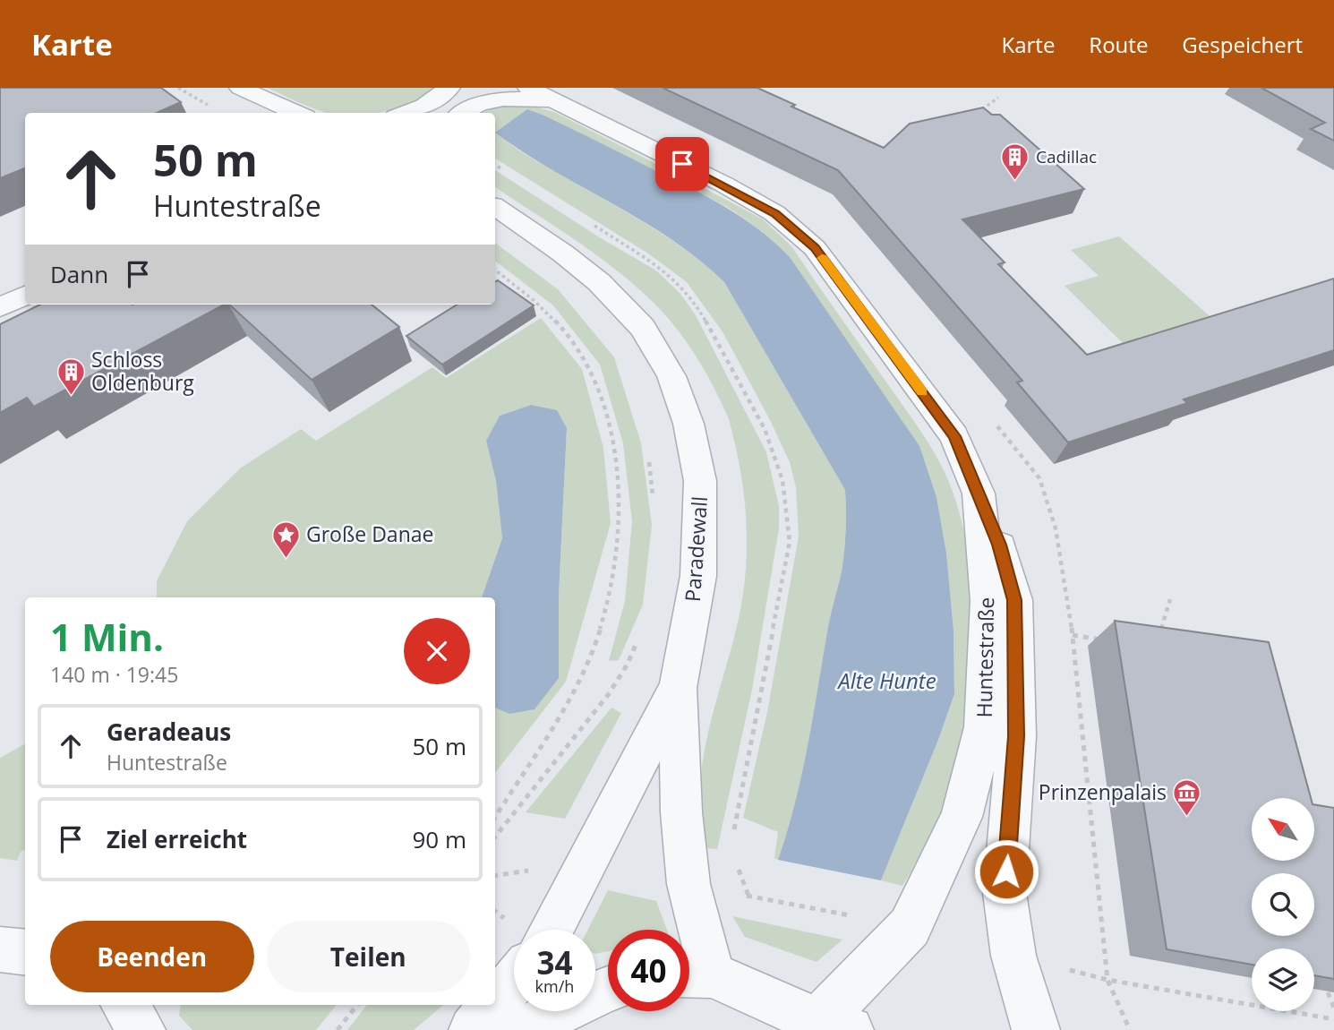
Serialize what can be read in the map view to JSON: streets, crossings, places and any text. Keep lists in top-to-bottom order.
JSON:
{
  "streets": {
    "street": ["Paradewall", "Huntestraße"]
  },
  "water": ["Alte Hunte"],
  "places": {
    "building": ["Cadillac", "Schloss Oldenburg"],
    "place": ["Große Danae"],
    "museum": ["Prinzenpalais"]
  },
  "north": "top left",
  "page": {
    "header": "Karte",
    "nav": ["Karte", "Route", "Gespeichert"],
    "turn": ["50 m", "Huntestraße"],
    "then": "Dann",
    "heading": ["1 Min.", "140 m · 19:45"],
    "list": [
      {
        "name": "Geradeaus",
        "note": "Huntestraße",
        "value": "50 m"
      },
      {
        "name": "Ziel erreicht",
        "value": "90 m"
      }
    ],
    "buttons": ["Beenden", "Teilen"],
    "speed": "34 km/h",
    "limit": "40"
  }
}
